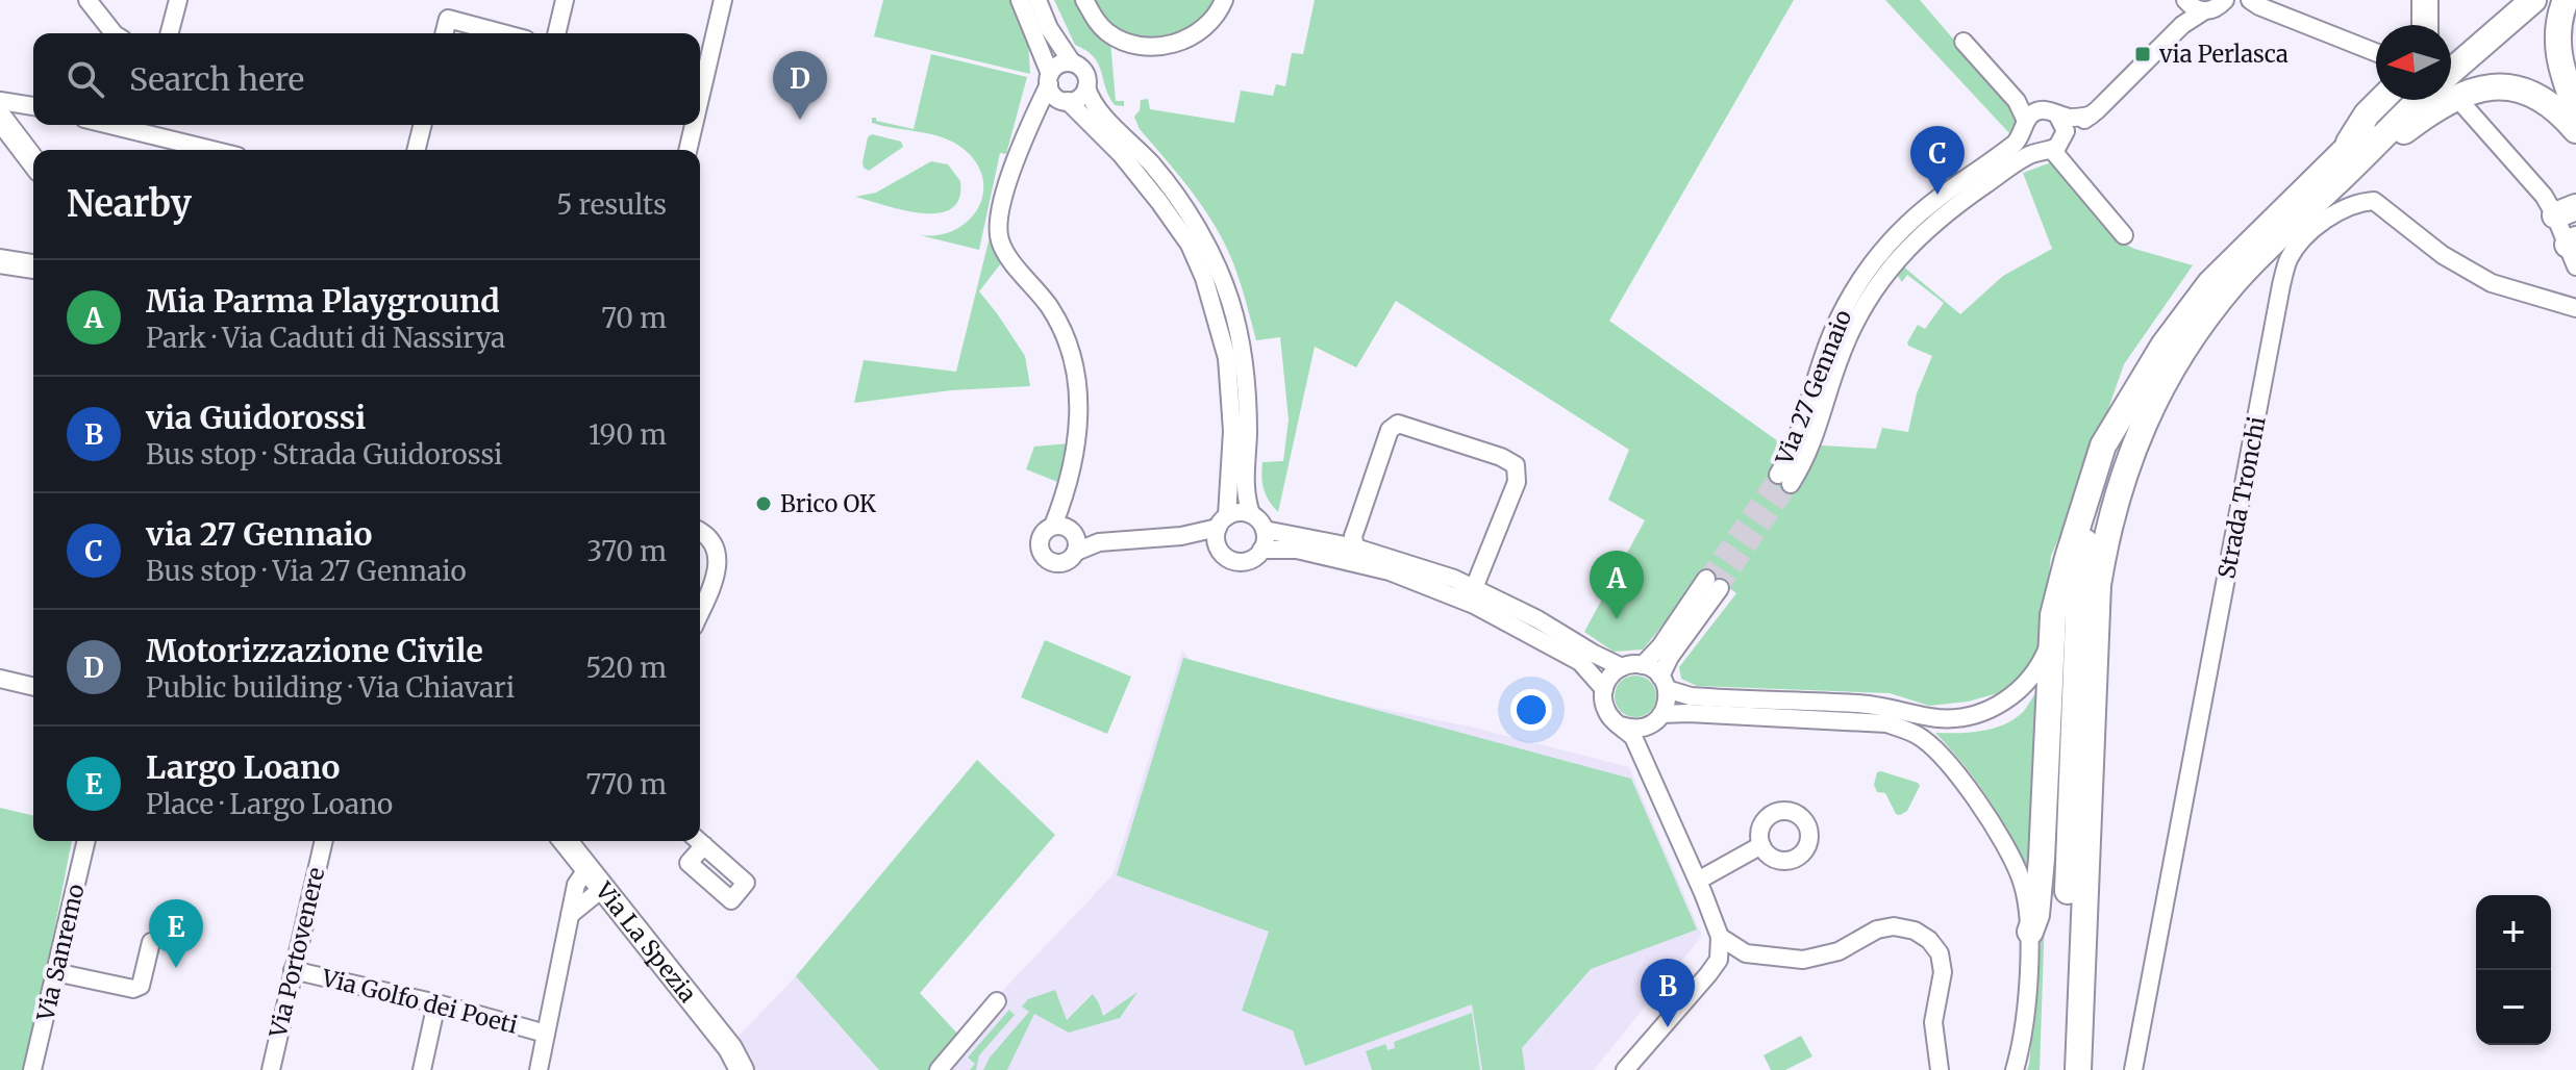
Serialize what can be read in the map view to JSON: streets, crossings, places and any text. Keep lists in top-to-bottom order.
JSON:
{
  "streets": {
    "main road": ["Via La Spezia"],
    "street": [
      "Via 27 Gennaio",
      "Strada Tronchi",
      "Via Sanremo",
      "Via Portovenere",
      "Via Golfo dei Poeti"
    ]
  },
  "crossings": [
    ["Via Portovenere", "Via Golfo dei Poeti"]
  ],
  "places": {
    "transit": ["via Perlasca"],
    "other": ["Brico OK"]
  },
  "north": "left",
  "page": {
    "search": "Search here",
    "pins": [
      "D",
      "C",
      "A",
      "E",
      "B"
    ],
    "heading": ["Nearby", "5 results"],
    "list": [
      {
        "mark": "A",
        "name": "Mia Parma Playground",
        "note": "Park · Via Caduti di Nassirya",
        "value": "70 m"
      },
      {
        "mark": "B",
        "name": "via Guidorossi",
        "note": "Bus stop · Strada Guidorossi",
        "value": "190 m"
      },
      {
        "mark": "C",
        "name": "via 27 Gennaio",
        "note": "Bus stop · Via 27 Gennaio",
        "value": "370 m"
      },
      {
        "mark": "D",
        "name": "Motorizzazione Civile",
        "note": "Public building · Via Chiavari",
        "value": "520 m"
      },
      {
        "mark": "E",
        "name": "Largo Loano",
        "note": "Place · Largo Loano",
        "value": "770 m"
      }
    ],
    "map_buttons": ["+", "−"]
  }
}
